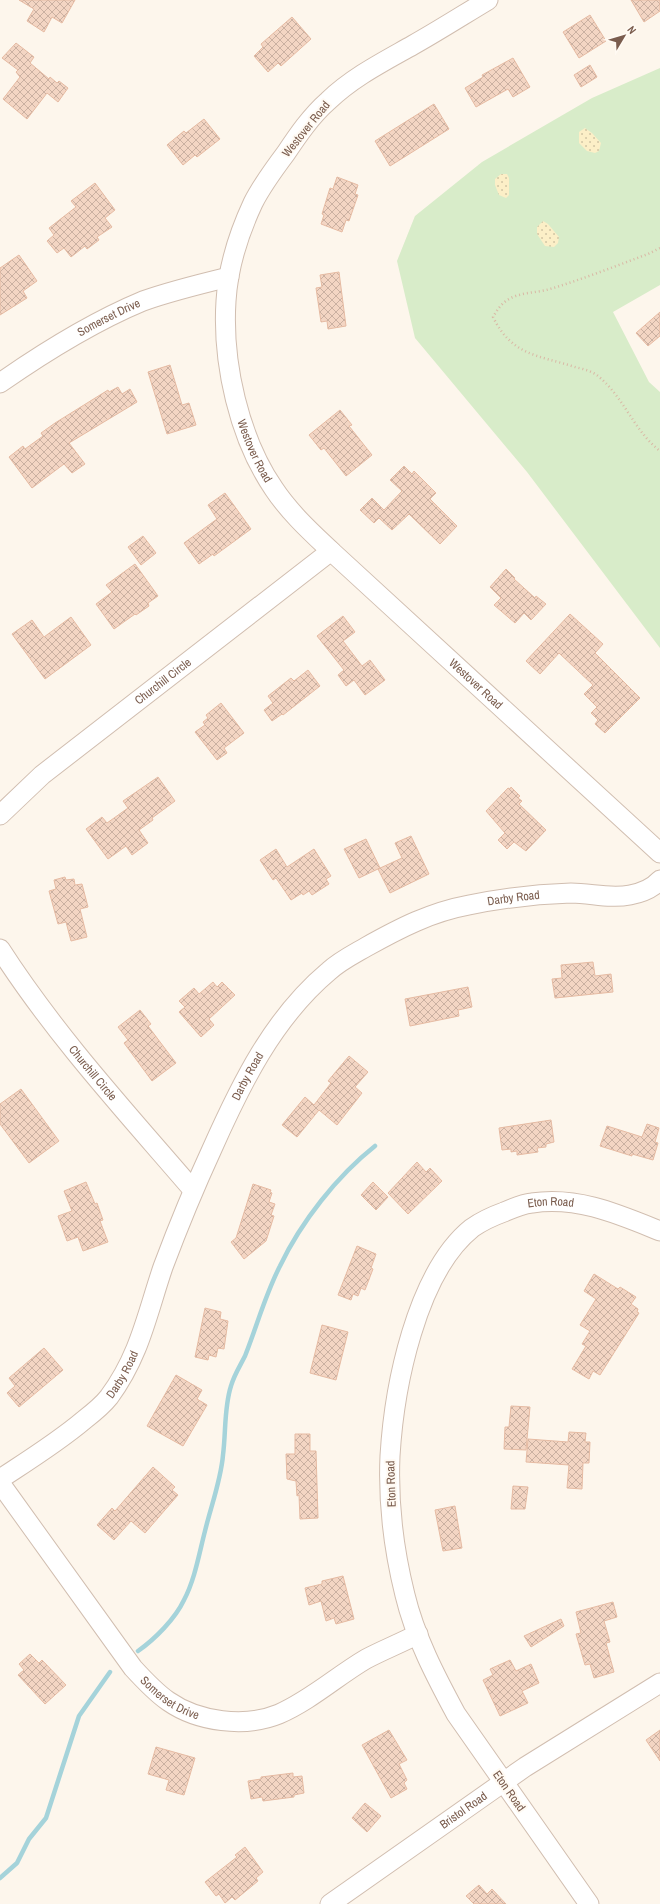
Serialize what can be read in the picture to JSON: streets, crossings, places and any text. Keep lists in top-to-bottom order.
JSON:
{
  "streets": {
    "street": [
      "Westover Road",
      "Somerset Drive",
      "Churchill Circle",
      "Darby Road",
      "Eton Road",
      "Bristol Road"
    ]
  },
  "crossings": [
    ["Westover Road", "Somerset Drive"],
    ["Westover Road", "Churchill Circle"],
    ["Somerset Drive", "Eton Road"],
    ["Churchill Circle", "Darby Road"],
    ["Eton Road", "Bristol Road"]
  ],
  "north": "top right"
}
